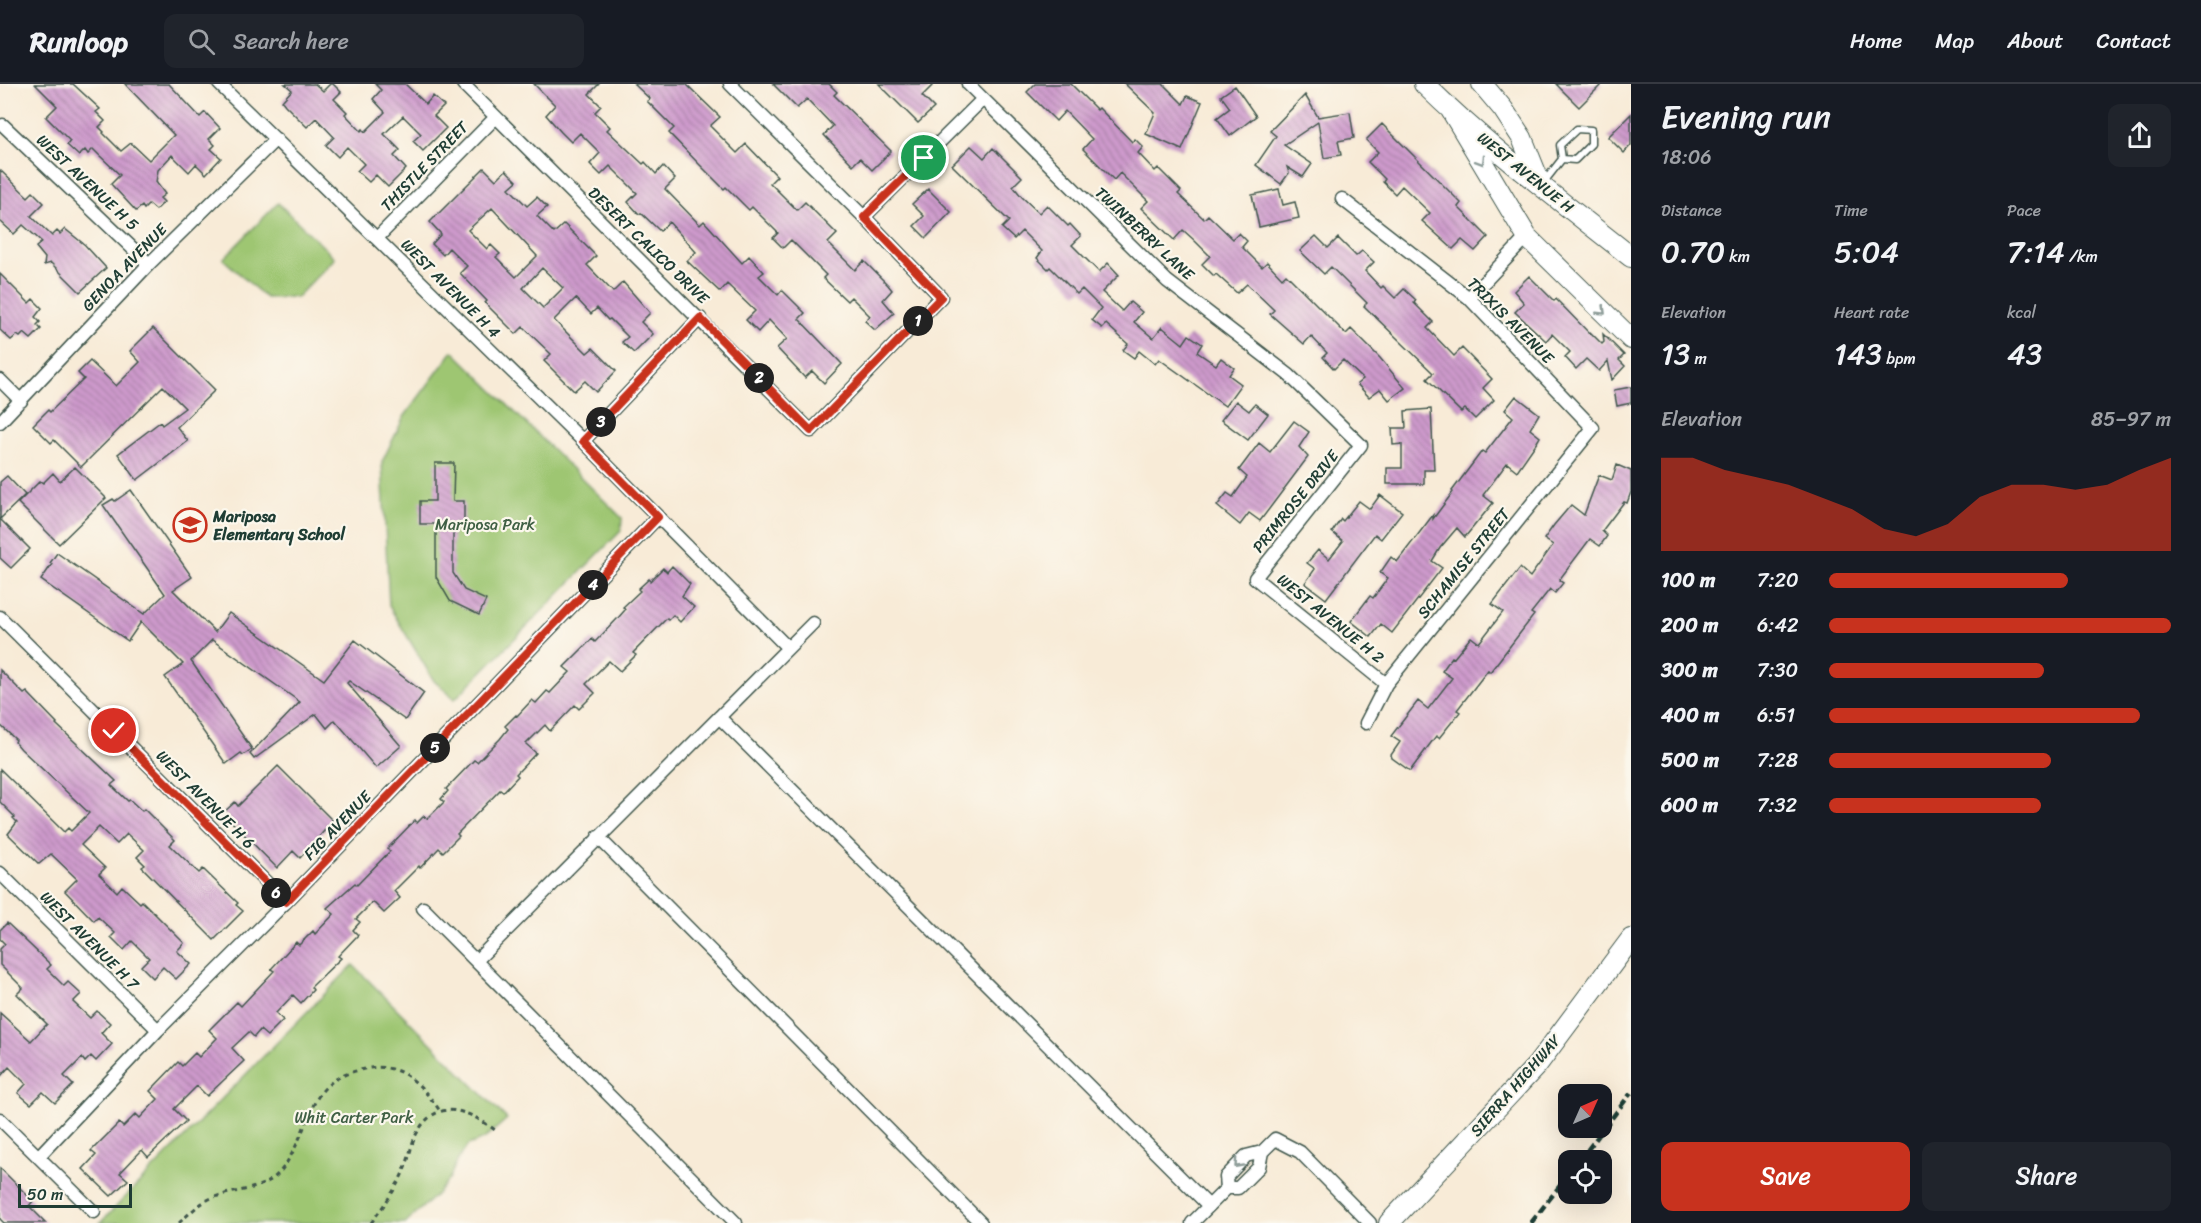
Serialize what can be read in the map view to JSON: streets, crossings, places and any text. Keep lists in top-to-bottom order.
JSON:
{
  "streets": {
    "main road": ["WEST AVENUE H", "SIERRA HIGHWAY"],
    "street": [
      "THISTLE STREET",
      "WEST AVENUE H 5",
      "TWINBERRY LANE",
      "DESERT CALICO DRIVE",
      "GENOA AVENUE",
      "WEST AVENUE H 4",
      "TRIXIS AVENUE",
      "PRIMROSE DRIVE",
      "SCHAMISE STREET",
      "WEST AVENUE H 2",
      "WEST AVENUE H 6",
      "FIG AVENUE",
      "WEST AVENUE H 7"
    ]
  },
  "crossings": [
    ["THISTLE STREET", "DESERT CALICO DRIVE"],
    ["THISTLE STREET", "WEST AVENUE H 4"],
    ["WEST AVENUE H 5", "GENOA AVENUE"],
    ["TWINBERRY LANE", "PRIMROSE DRIVE"],
    ["GENOA AVENUE", "WEST AVENUE H 4"],
    ["WEST AVENUE H 4", "FIG AVENUE"],
    ["TRIXIS AVENUE", "SCHAMISE STREET"],
    ["PRIMROSE DRIVE", "WEST AVENUE H 2"],
    ["SCHAMISE STREET", "WEST AVENUE H 2"],
    ["WEST AVENUE H 6", "FIG AVENUE"],
    ["FIG AVENUE", "WEST AVENUE H 7"]
  ],
  "parks": ["Mariposa Park", "Whit Carter Park"],
  "places": {
    "school or university": ["Mariposa Elementary School"]
  },
  "scale_bar": "50 m",
  "north": "top right",
  "page": {
    "header": "Runloop",
    "search": "Search here",
    "nav": [
      "Home",
      "Map",
      "About",
      "Contact"
    ],
    "heading": ["Evening run", "18:06"],
    "stats": [
      ["Distance", "0.70 km"],
      ["Time", "5:04"],
      ["Pace", "7:14 /km"],
      ["Elevation", "13 m"],
      ["Heart rate", "143 bpm"],
      ["kcal", "43"]
    ],
    "pins": [
      "1",
      "2",
      "3",
      "4",
      "5",
      "6"
    ],
    "chart": ["Elevation", "85–97 m"],
    "list": [
      {
        "name": "100 m",
        "note": "7:20"
      },
      {
        "name": "200 m",
        "note": "6:42"
      },
      {
        "name": "300 m",
        "note": "7:30"
      },
      {
        "name": "400 m",
        "note": "6:51"
      },
      {
        "name": "500 m",
        "note": "7:28"
      },
      {
        "name": "600 m",
        "note": "7:32"
      }
    ],
    "buttons": ["Save", "Share"],
    "scale": "50 m"
  }
}
